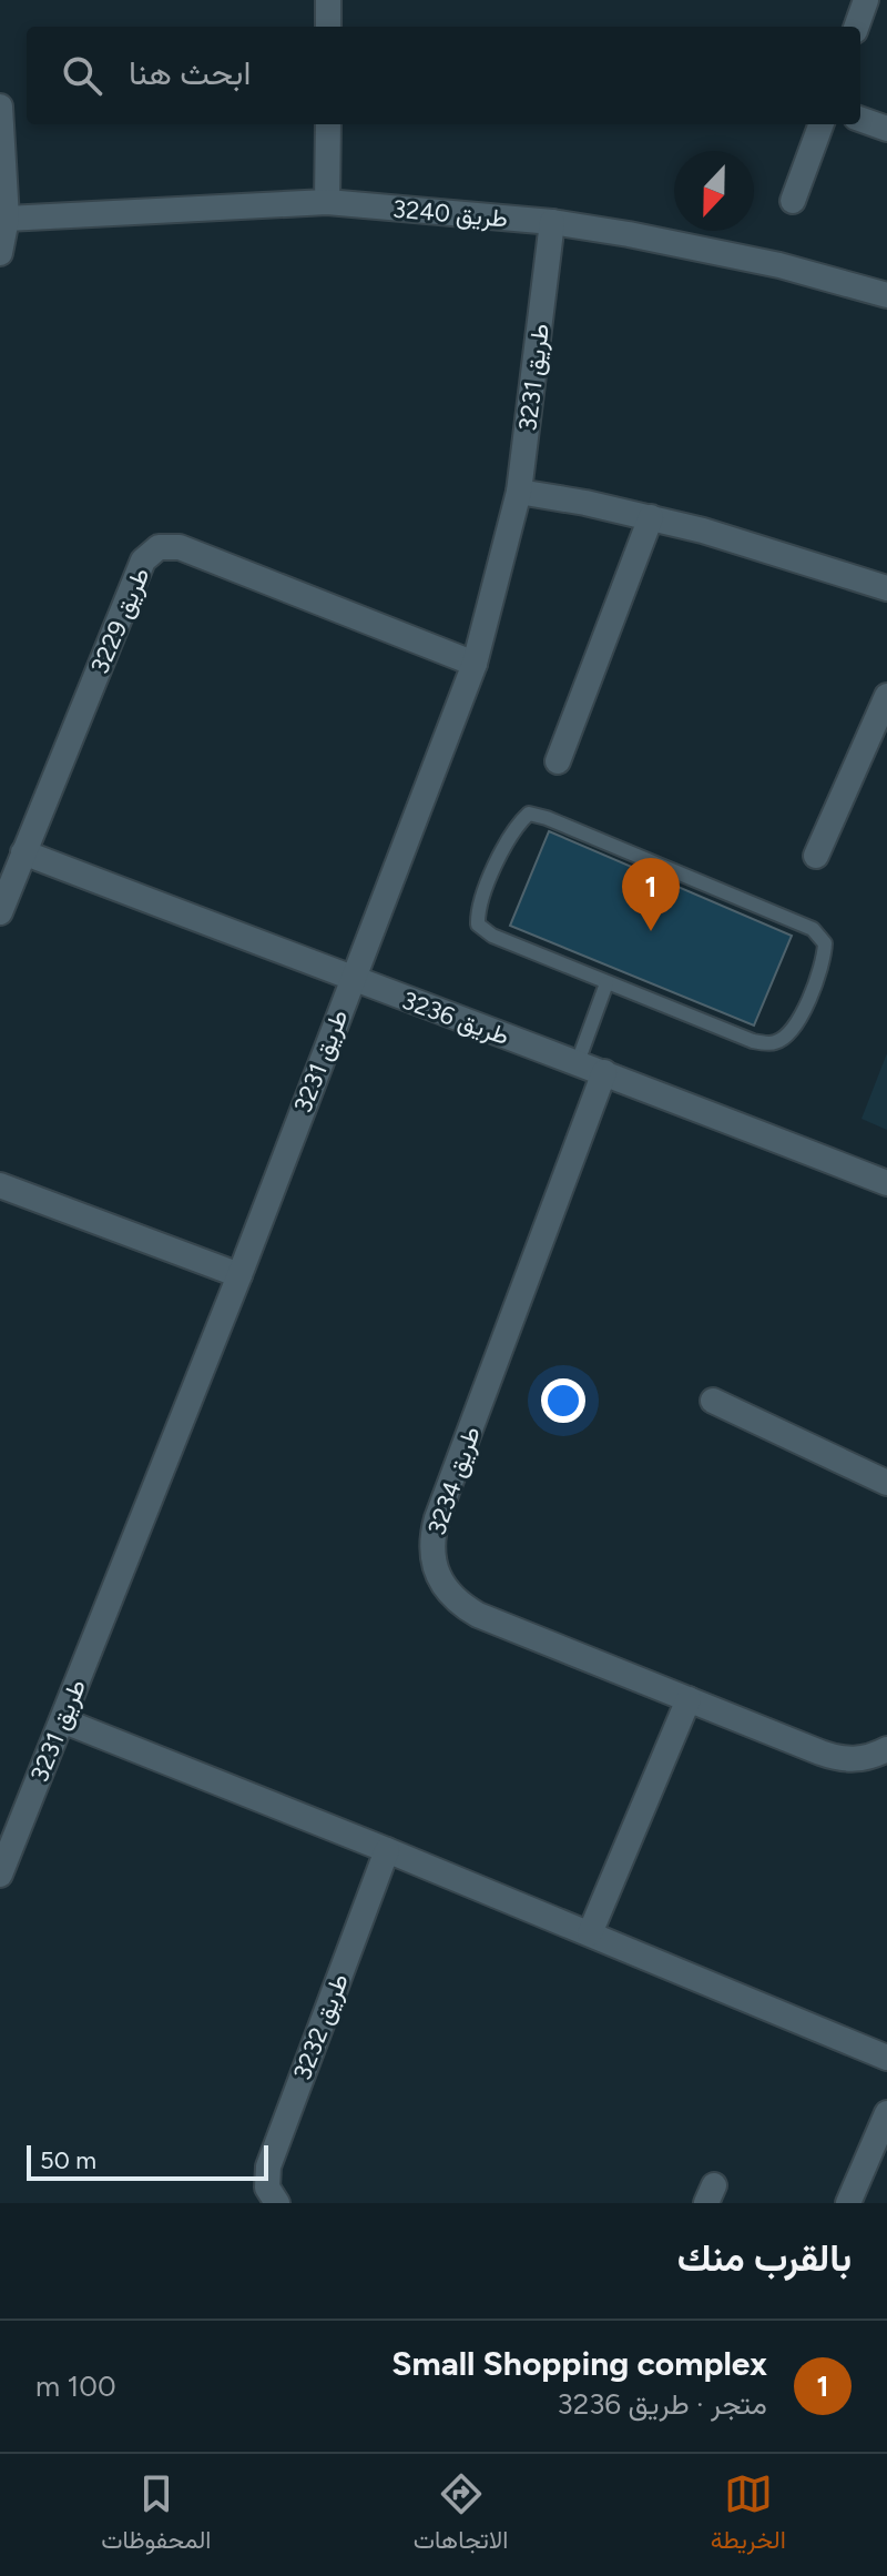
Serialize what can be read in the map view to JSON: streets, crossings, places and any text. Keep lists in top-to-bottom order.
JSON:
{
  "streets": {
    "street": [
      "طريق 3240",
      "طريق 3231",
      "طريق 3229",
      "طريق 3236",
      "طريق 3234",
      "طريق 3232"
    ]
  },
  "crossings": [
    ["طريق 3240", "طريق 3231"],
    ["طريق 3231", "طريق 3229"],
    ["طريق 3231", "طريق 3236"],
    ["طريق 3229", "طريق 3236"],
    ["طريق 3236", "طريق 3234"]
  ],
  "scale_bar": "50 m",
  "north": "bottom",
  "page": {
    "search": "ابحث هنا",
    "pins": "1",
    "scale": "50 m",
    "heading": "بالقرب منك",
    "list": [
      {
        "mark": "1",
        "name": "Small Shopping complex",
        "note": "متجر · طريق 3236",
        "value": "100 m"
      }
    ],
    "nav": ["الخريطة", "الاتجاهات", "المحفوظات"]
  }
}
